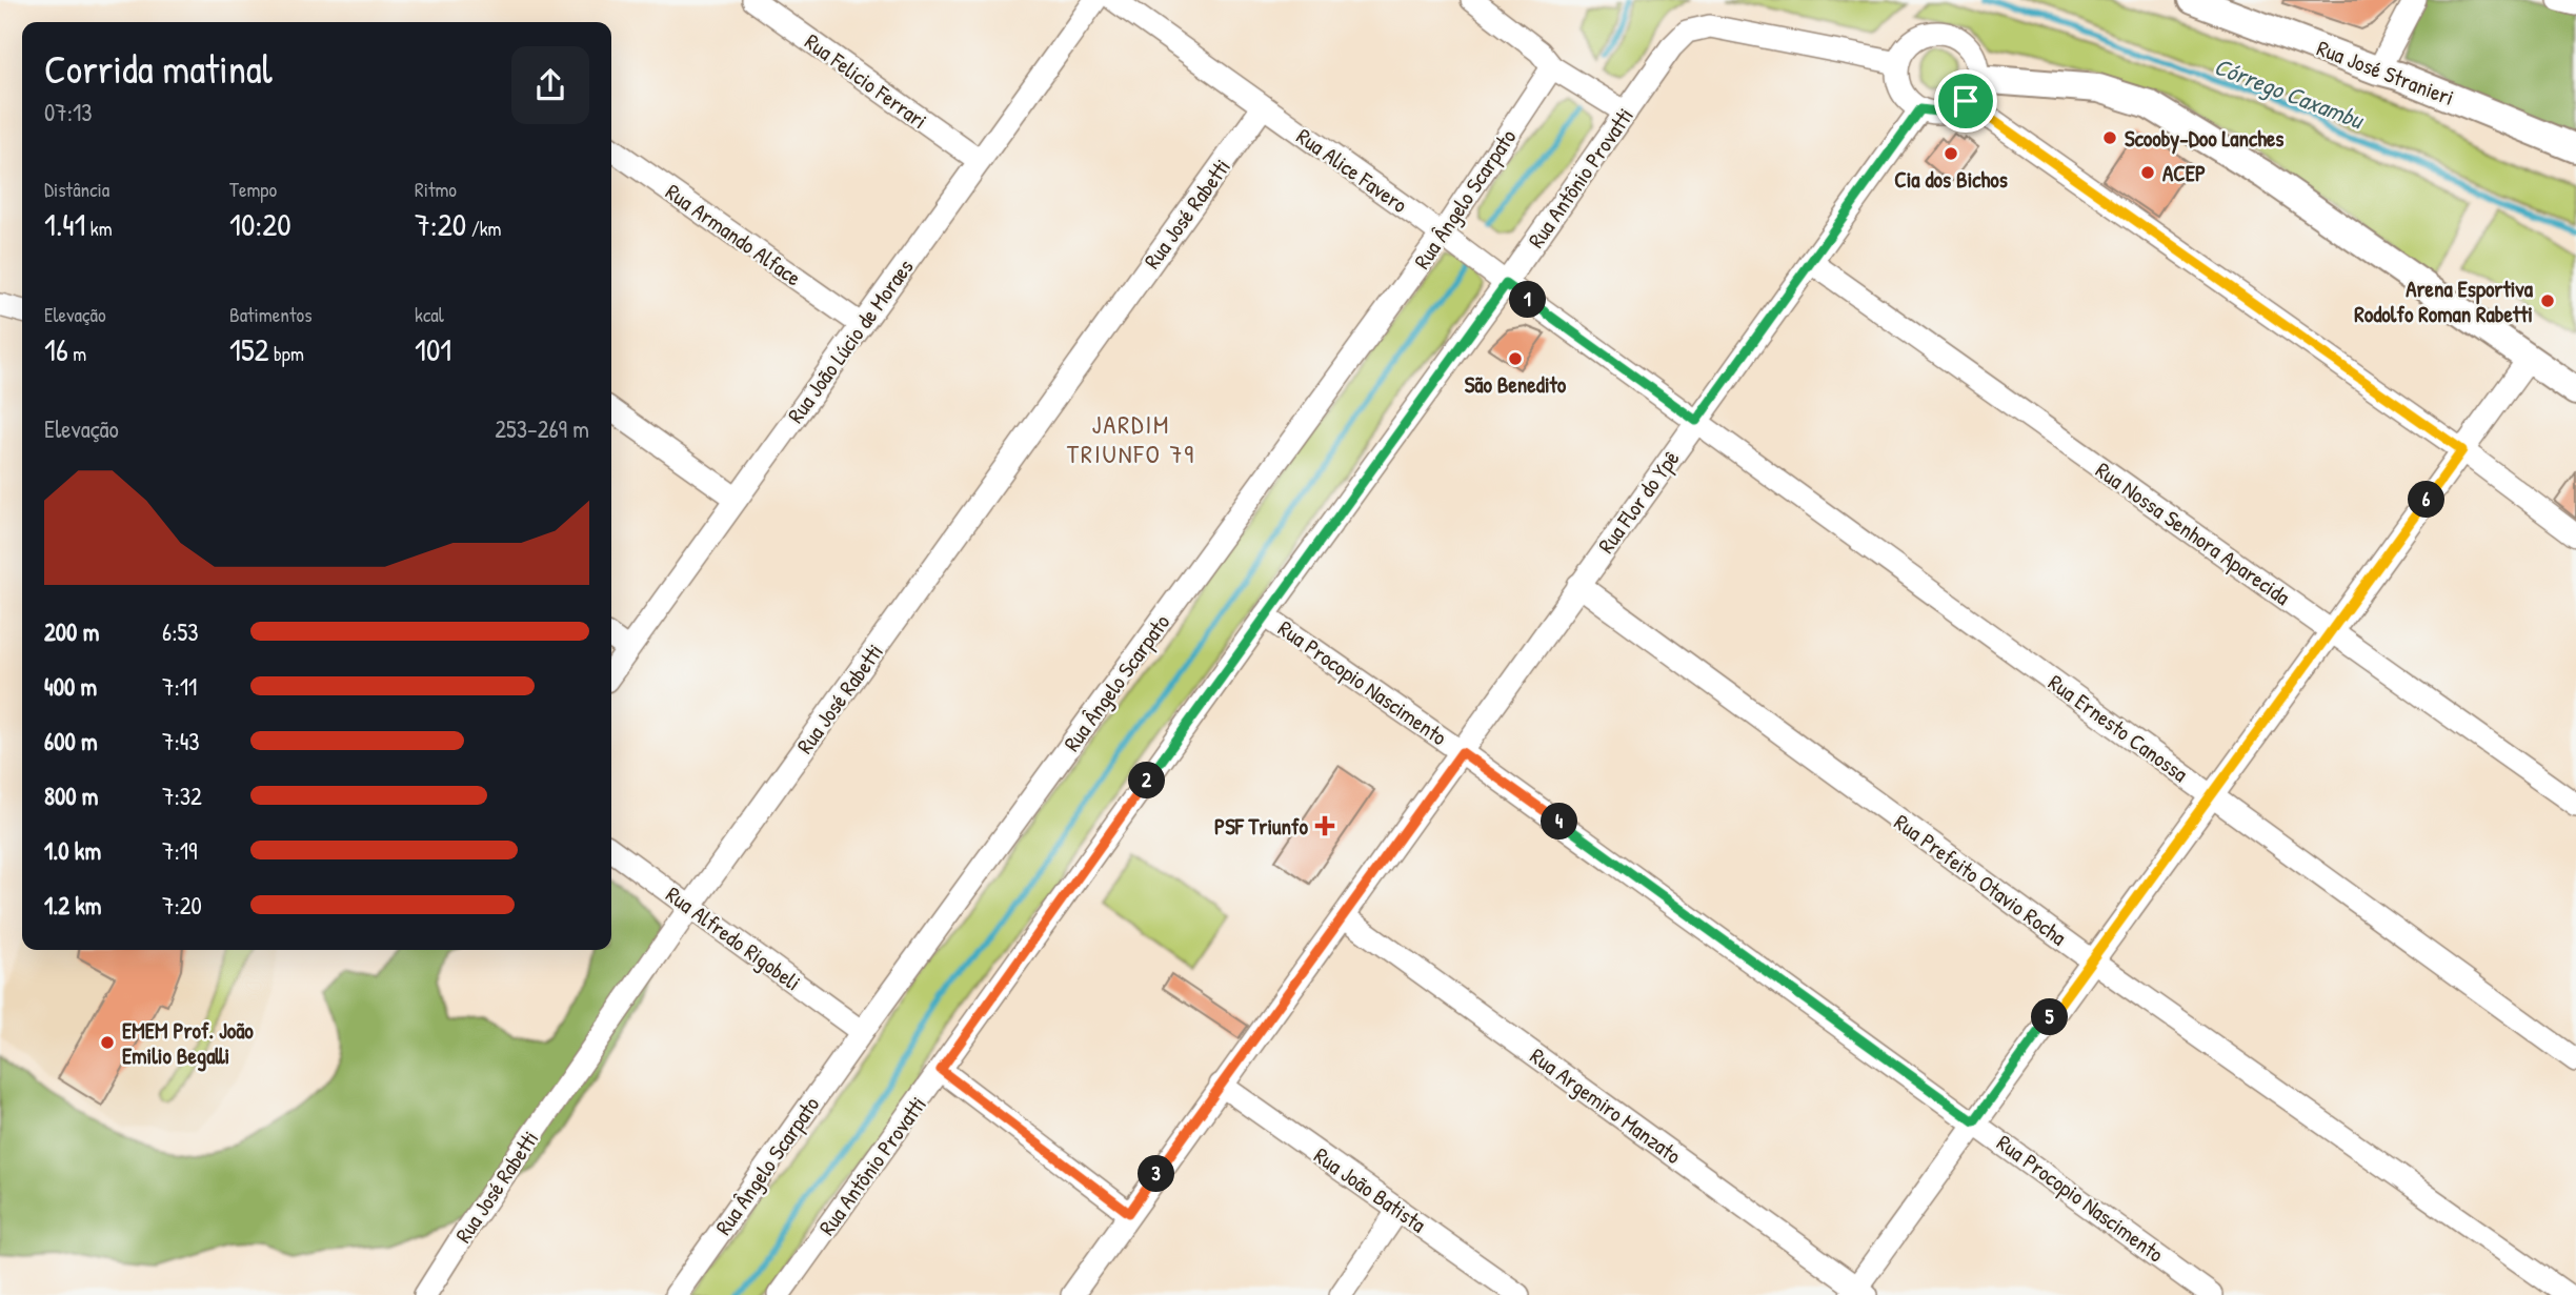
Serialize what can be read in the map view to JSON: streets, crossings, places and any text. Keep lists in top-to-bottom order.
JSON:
{
  "streets": {
    "street": [
      "Rua José Stranieri",
      "Rua Felicio Ferrari",
      "Rua Alice Favero",
      "Rua Antônio Provatti",
      "Rua Ângelo Scarpato",
      "Rua José Rabetti",
      "Rua Armando Alface",
      "Rua João Lúcio de Moraes",
      "Rua Flor do Ypê",
      "Rua Nossa Senhora Aparecida",
      "Rua Procopio Nascimento",
      "Rua Ernesto Canossa",
      "Rua Prefeito Otavio Rocha",
      "Rua Alfredo Rigobeli",
      "Rua Argemiro Manzato",
      "Rua João Batista"
    ]
  },
  "crossings": [
    ["Rua Felicio Ferrari", "Rua João Lúcio de Moraes"],
    ["Rua Alice Favero", "Rua Antônio Provatti"],
    ["Rua Alice Favero", "Rua Ângelo Scarpato"],
    ["Rua Alice Favero", "Rua José Rabetti"],
    ["Rua Alice Favero", "Rua Flor do Ypê"],
    ["Rua Alice Favero", "Rua Ernesto Canossa"],
    ["Rua Antônio Provatti", "Rua Flor do Ypê"],
    ["Rua Antônio Provatti", "Rua Procopio Nascimento"],
    ["Rua Ângelo Scarpato", "Rua Alfredo Rigobeli"],
    ["Rua José Rabetti", "Rua Alfredo Rigobeli"],
    ["Rua Armando Alface", "Rua João Lúcio de Moraes"],
    ["Rua Flor do Ypê", "Rua Nossa Senhora Aparecida"],
    ["Rua Flor do Ypê", "Rua Procopio Nascimento"],
    ["Rua Flor do Ypê", "Rua Ernesto Canossa"],
    ["Rua Flor do Ypê", "Rua Prefeito Otavio Rocha"],
    ["Rua Flor do Ypê", "Rua Argemiro Manzato"],
    ["Rua Flor do Ypê", "Rua João Batista"]
  ],
  "districts": ["JARDIM TRIUNFO 79"],
  "water": ["Córrego Caxambu"],
  "places": {
    "other": [
      "Scooby-Doo Lanches",
      "Cia dos Bichos",
      "ACEP",
      "Arena Esportiva Rodolfo Roman Rabetti",
      "São Benedito",
      "EMEM Prof. João Emilio Begalli"
    ],
    "health": ["PSF Triunfo"]
  },
  "page": {
    "heading": ["Corrida matinal", "07:13"],
    "stats": [
      ["Distância", "1.41 km"],
      ["Tempo", "10:20"],
      ["Ritmo", "7:20 /km"],
      ["Elevação", "16 m"],
      ["Batimentos", "152 bpm"],
      ["kcal", "101"]
    ],
    "pins": [
      "1",
      "6",
      "2",
      "4",
      "5",
      "3"
    ],
    "chart": ["Elevação", "253–269 m"],
    "list": [
      {
        "name": "200 m",
        "note": "6:53"
      },
      {
        "name": "400 m",
        "note": "7:11"
      },
      {
        "name": "600 m",
        "note": "7:43"
      },
      {
        "name": "800 m",
        "note": "7:32"
      },
      {
        "name": "1.0 km",
        "note": "7:19"
      },
      {
        "name": "1.2 km",
        "note": "7:20"
      }
    ]
  }
}
